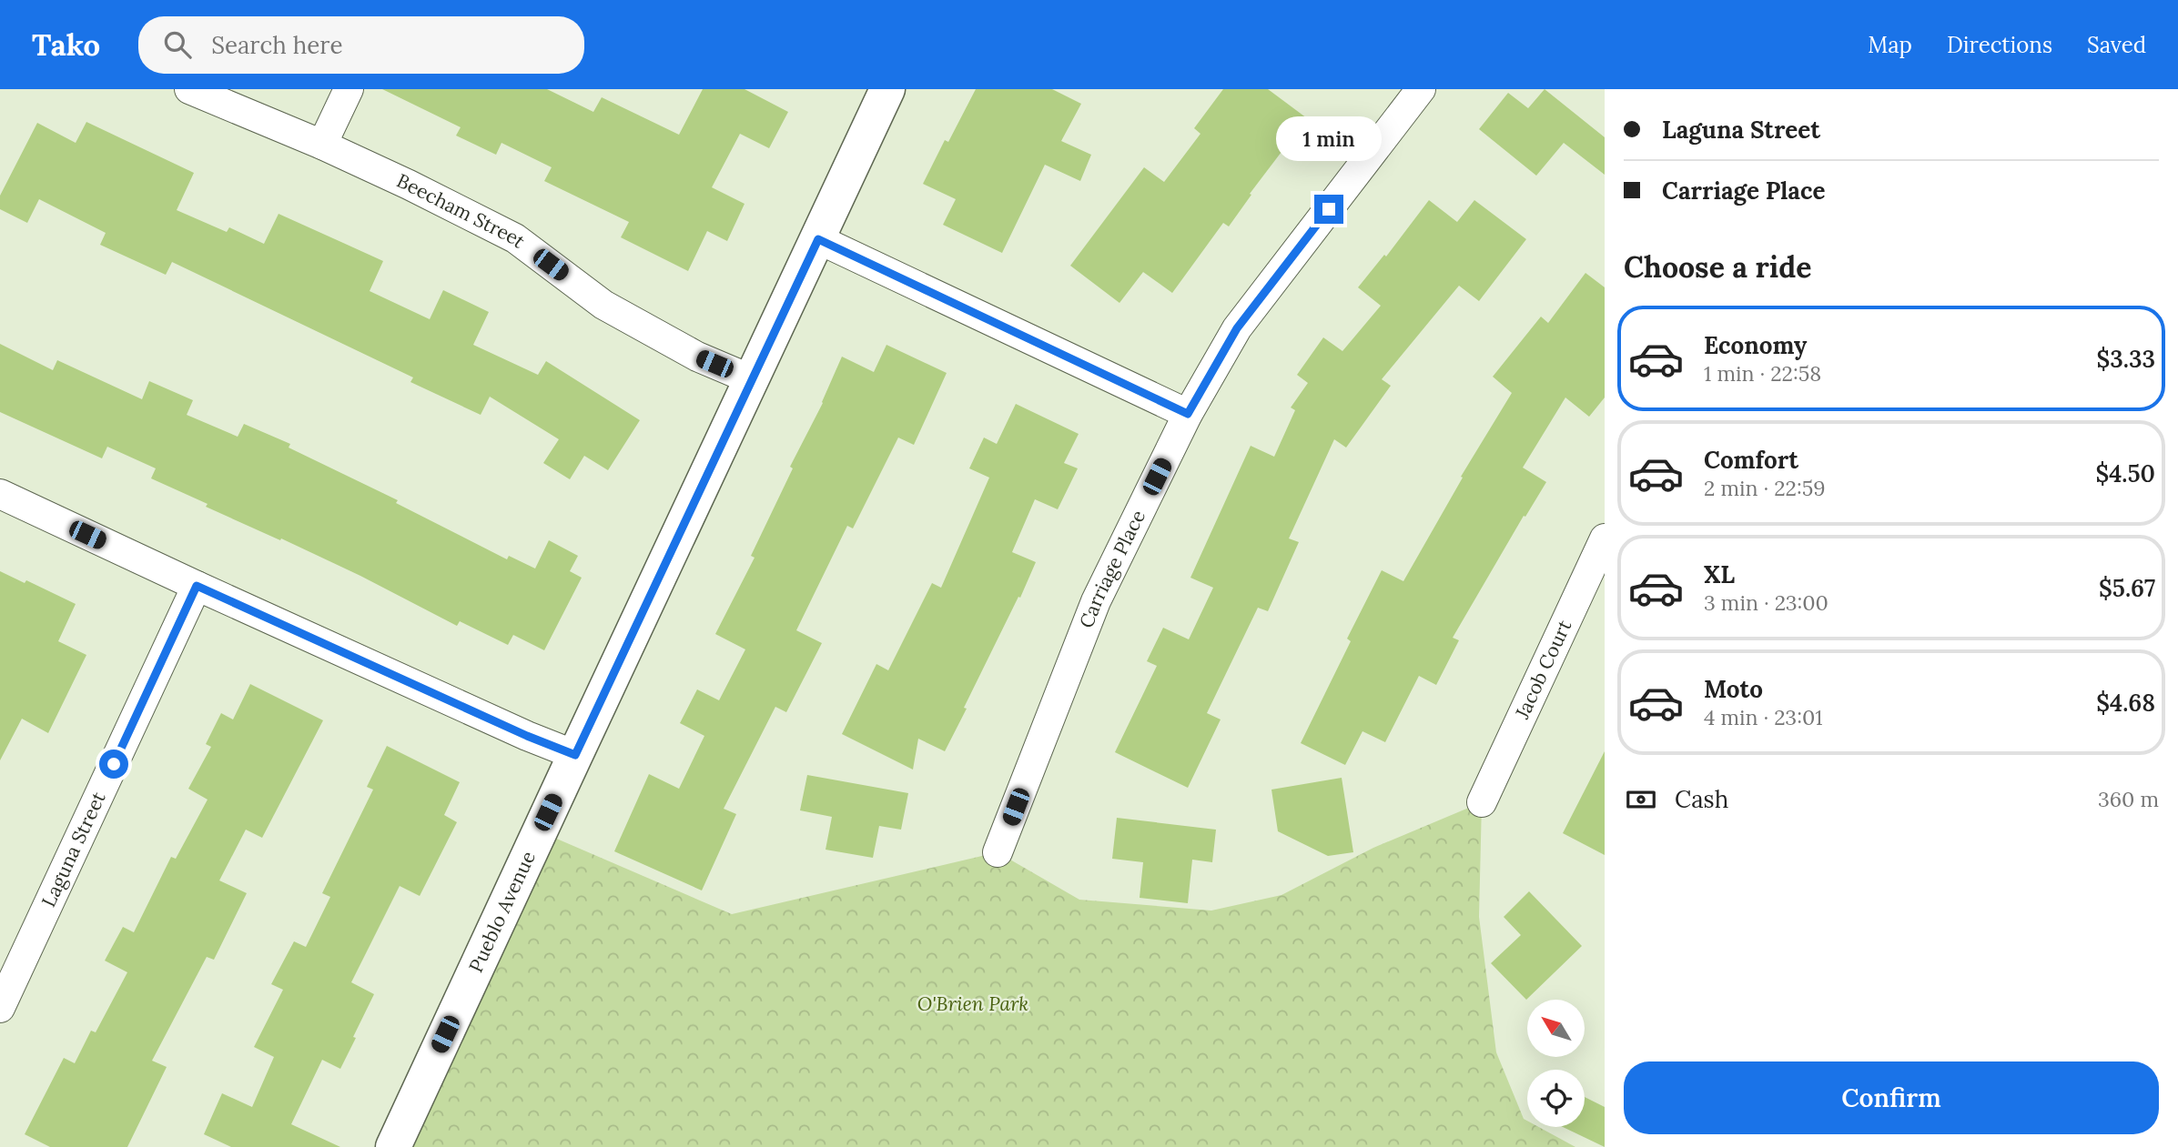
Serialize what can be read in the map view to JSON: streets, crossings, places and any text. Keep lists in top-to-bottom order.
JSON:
{
  "streets": {
    "street": [
      "Beecham Street",
      "Carriage Place",
      "Jacob Court",
      "Laguna Street",
      "Pueblo Avenue"
    ]
  },
  "crossings": [
    ["Beecham Street", "Pueblo Avenue"]
  ],
  "parks": ["O'Brien Park"],
  "north": "top left",
  "page": {
    "header": "Tako",
    "search": "Search here",
    "nav": ["Map", "Directions", "Saved"],
    "banner": ["Laguna Street", "Carriage Place"],
    "bubble": "1 min",
    "heading": "Choose a ride",
    "list": [
      {
        "name": "Economy",
        "note": "1 min · 22:58",
        "value": "$3.33"
      },
      {
        "name": "Comfort",
        "note": "2 min · 22:59",
        "value": "$4.50"
      },
      {
        "name": "XL",
        "note": "3 min · 23:00",
        "value": "$5.67"
      },
      {
        "name": "Moto",
        "note": "4 min · 23:01",
        "value": "$4.68"
      }
    ],
    "pay": ["Cash", "360 m"],
    "buttons": "Confirm"
  }
}
